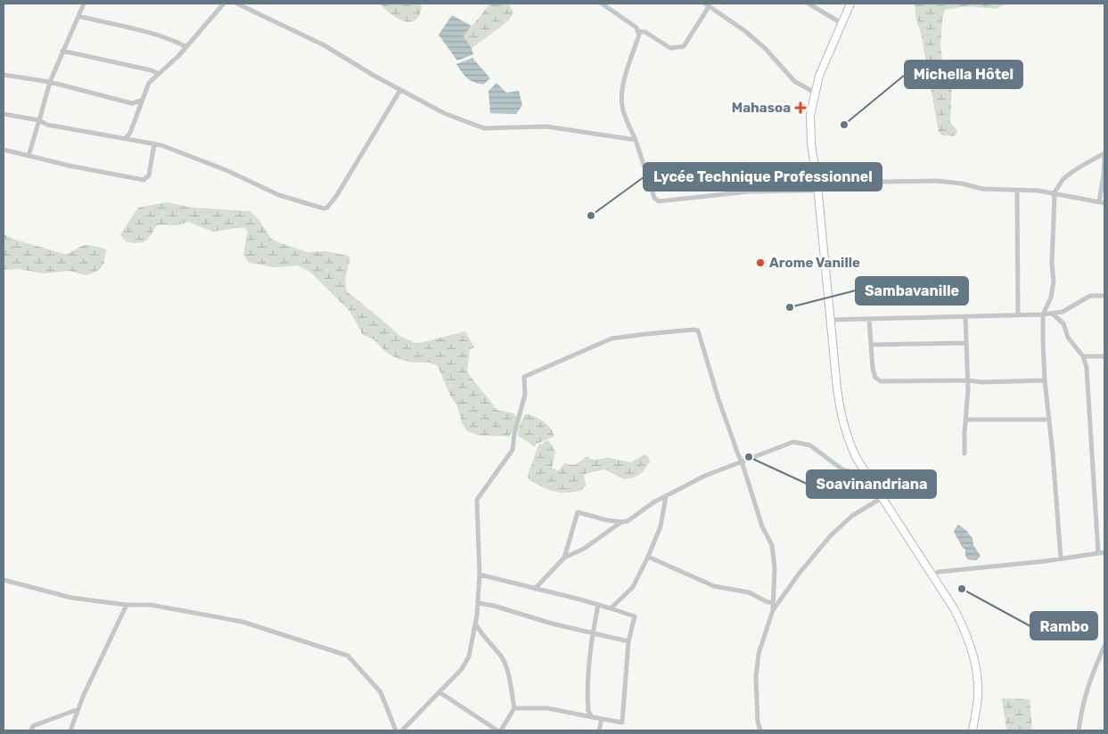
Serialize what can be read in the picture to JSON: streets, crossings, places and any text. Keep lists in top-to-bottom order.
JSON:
{
  "places": {
    "health": ["Mahasoa"],
    "other": [
      "Michella Hôtel",
      "Lycée Technique Professionnel",
      "Arome Vanille",
      "Sambavanille",
      "Soavinandriana",
      "Rambo"
    ]
  }
}
